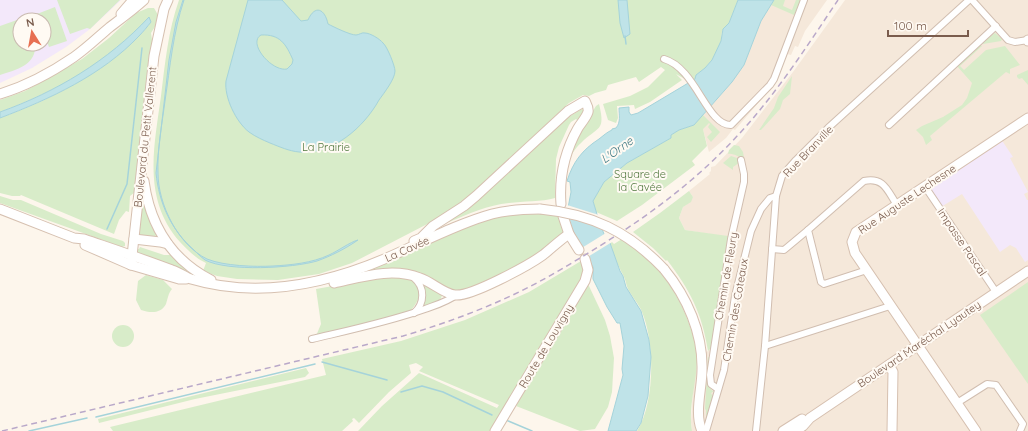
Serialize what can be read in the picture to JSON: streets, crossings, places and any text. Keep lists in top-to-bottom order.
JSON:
{
  "streets": {
    "main road": [
      "Boulevard du Petit Vallerent",
      "Rue Auguste Lechesne",
      "La Cavée",
      "Boulevard Maréchal Lyautey",
      "Route de Louvigny"
    ],
    "street": [
      "Rue Branville",
      "Impasse Pascal",
      "Chemin de Fleury",
      "Chemin des Coteaux"
    ]
  },
  "crossings": [
    ["Rue Branville", "Chemin des Coteaux"],
    ["Rue Auguste Lechesne", "Boulevard Maréchal Lyautey"],
    ["Impasse Pascal", "Boulevard Maréchal Lyautey"],
    ["Chemin de Fleury", "Chemin des Coteaux"]
  ],
  "water": ["L'Orne"],
  "parks": ["La Prairie", "Square de la Cavée"],
  "scale_bar": "100 m",
  "north": "top"
}
